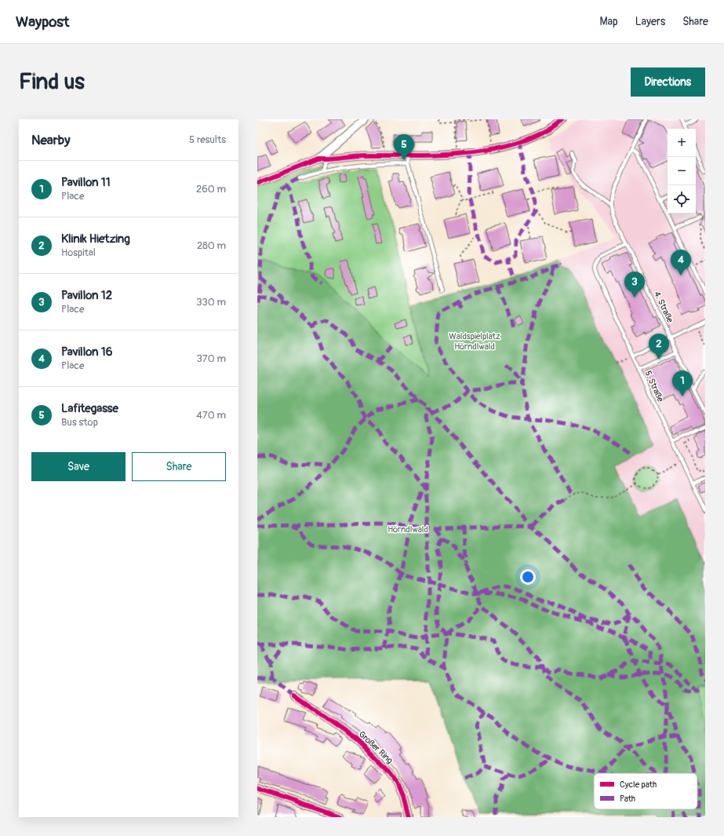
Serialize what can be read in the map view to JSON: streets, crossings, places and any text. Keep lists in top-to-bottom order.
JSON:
{
  "streets": {
    "street": ["Großer Ring"],
    "lane": ["4. Straße", "5. Straße"]
  },
  "crossings": [
    ["4. Straße", "5. Straße"]
  ],
  "parks": ["Waldspielplatz Hörndlwald", "Hörndlwald"],
  "legend": ["Cycle path", "Path"],
  "page": {
    "header": "Waypost",
    "nav": ["Map", "Layers", "Share"],
    "buttons": [
      "Directions",
      ["Save", "Share"]
    ],
    "title": "Find us",
    "heading": ["Nearby", "5 results"],
    "map_buttons": ["+", "−"],
    "pins": [
      "5",
      "4",
      "3",
      "2",
      "1"
    ],
    "list": [
      {
        "mark": "1",
        "name": "Pavillon 11",
        "note": "Place",
        "value": "260 m"
      },
      {
        "mark": "2",
        "name": "Klinik Hietzing",
        "note": "Hospital",
        "value": "280 m"
      },
      {
        "mark": "3",
        "name": "Pavillon 12",
        "note": "Place",
        "value": "330 m"
      },
      {
        "mark": "4",
        "name": "Pavillon 16",
        "note": "Place",
        "value": "370 m"
      },
      {
        "mark": "5",
        "name": "Lafitegasse",
        "note": "Bus stop",
        "value": "470 m"
      }
    ]
  }
}
